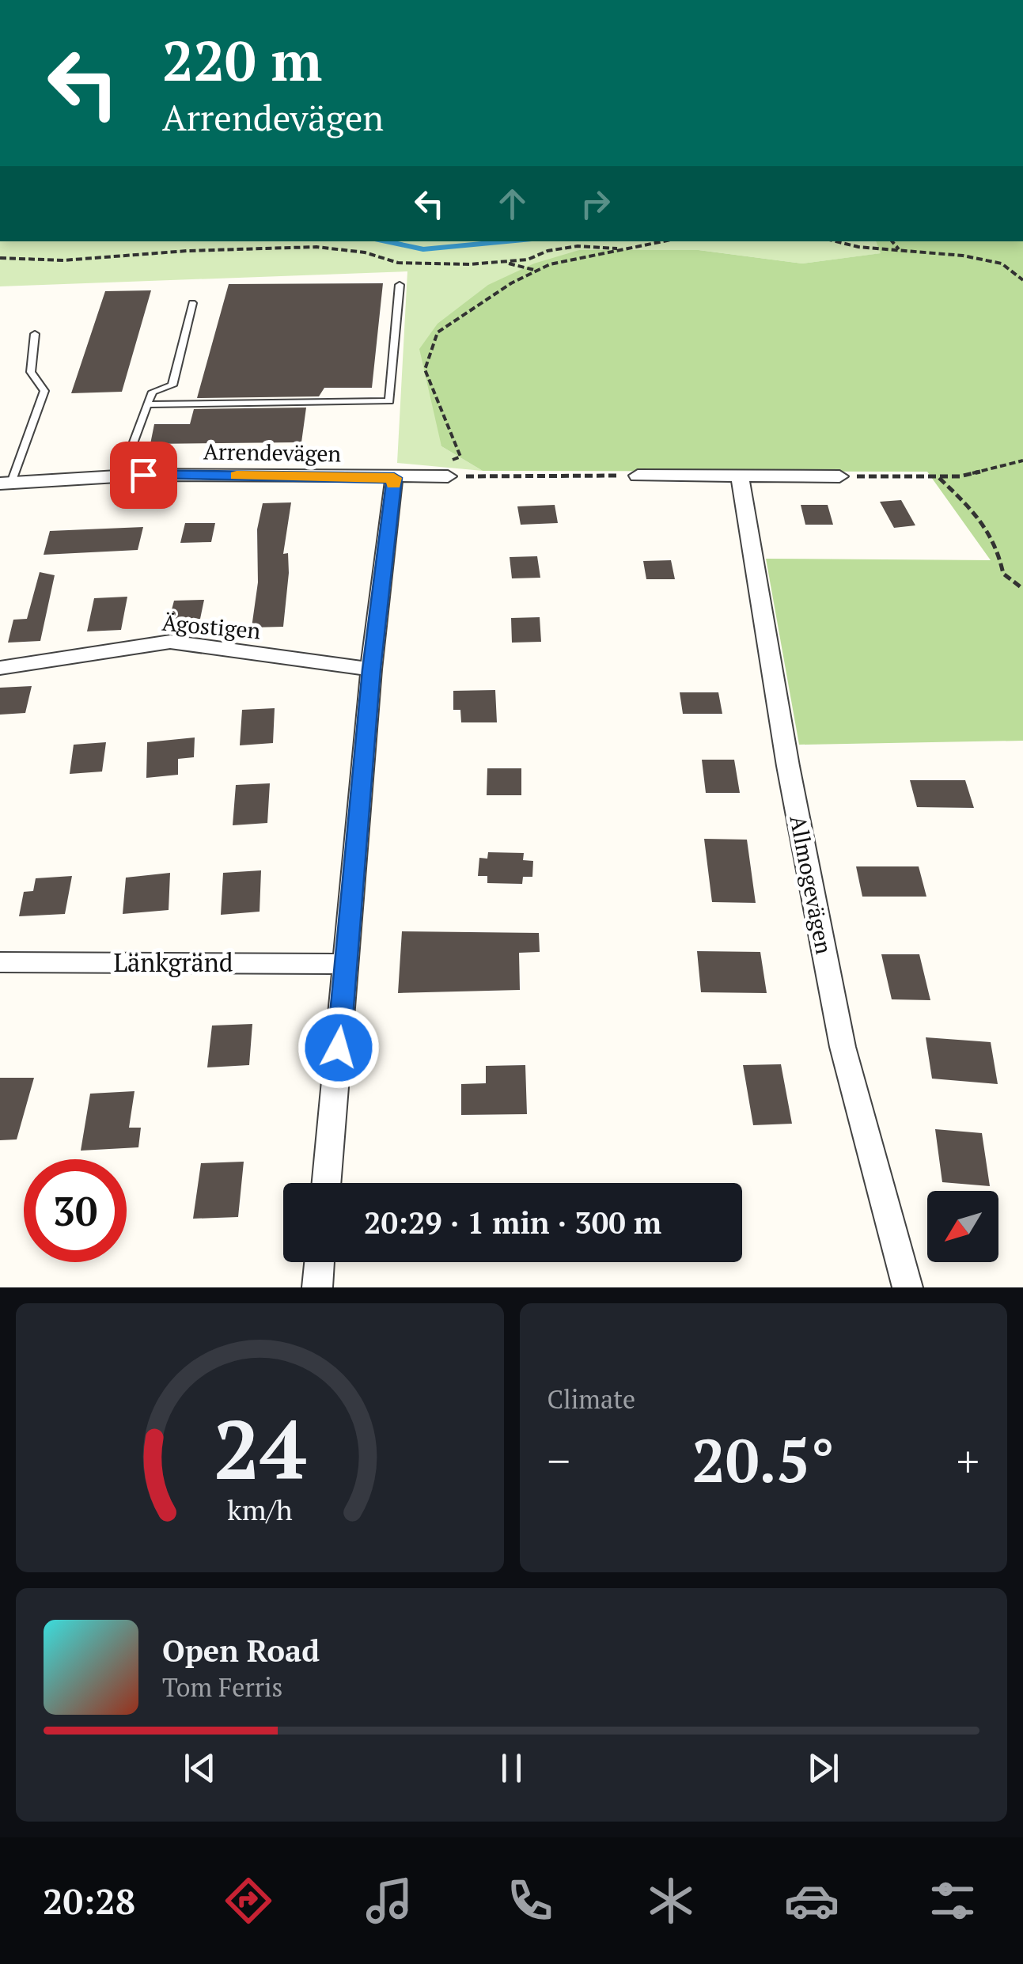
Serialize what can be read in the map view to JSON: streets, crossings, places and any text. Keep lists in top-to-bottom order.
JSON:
{
  "streets": {
    "street": [
      "Arrendevägen",
      "Ägostigen",
      "Allmogevägen",
      "Länkgränd"
    ]
  },
  "north": "bottom left",
  "page": {
    "turn": ["220 m", "Arrendevägen"],
    "limit": "30",
    "trip": "20:29 · 1 min · 300 m",
    "tile": "Climate",
    "heat": ["−", "20.5°", "+"],
    "song": ["Open Road", "Tom Ferris"],
    "tabs": "20:28",
    "gauge": ["24", "km/h"]
  }
}
